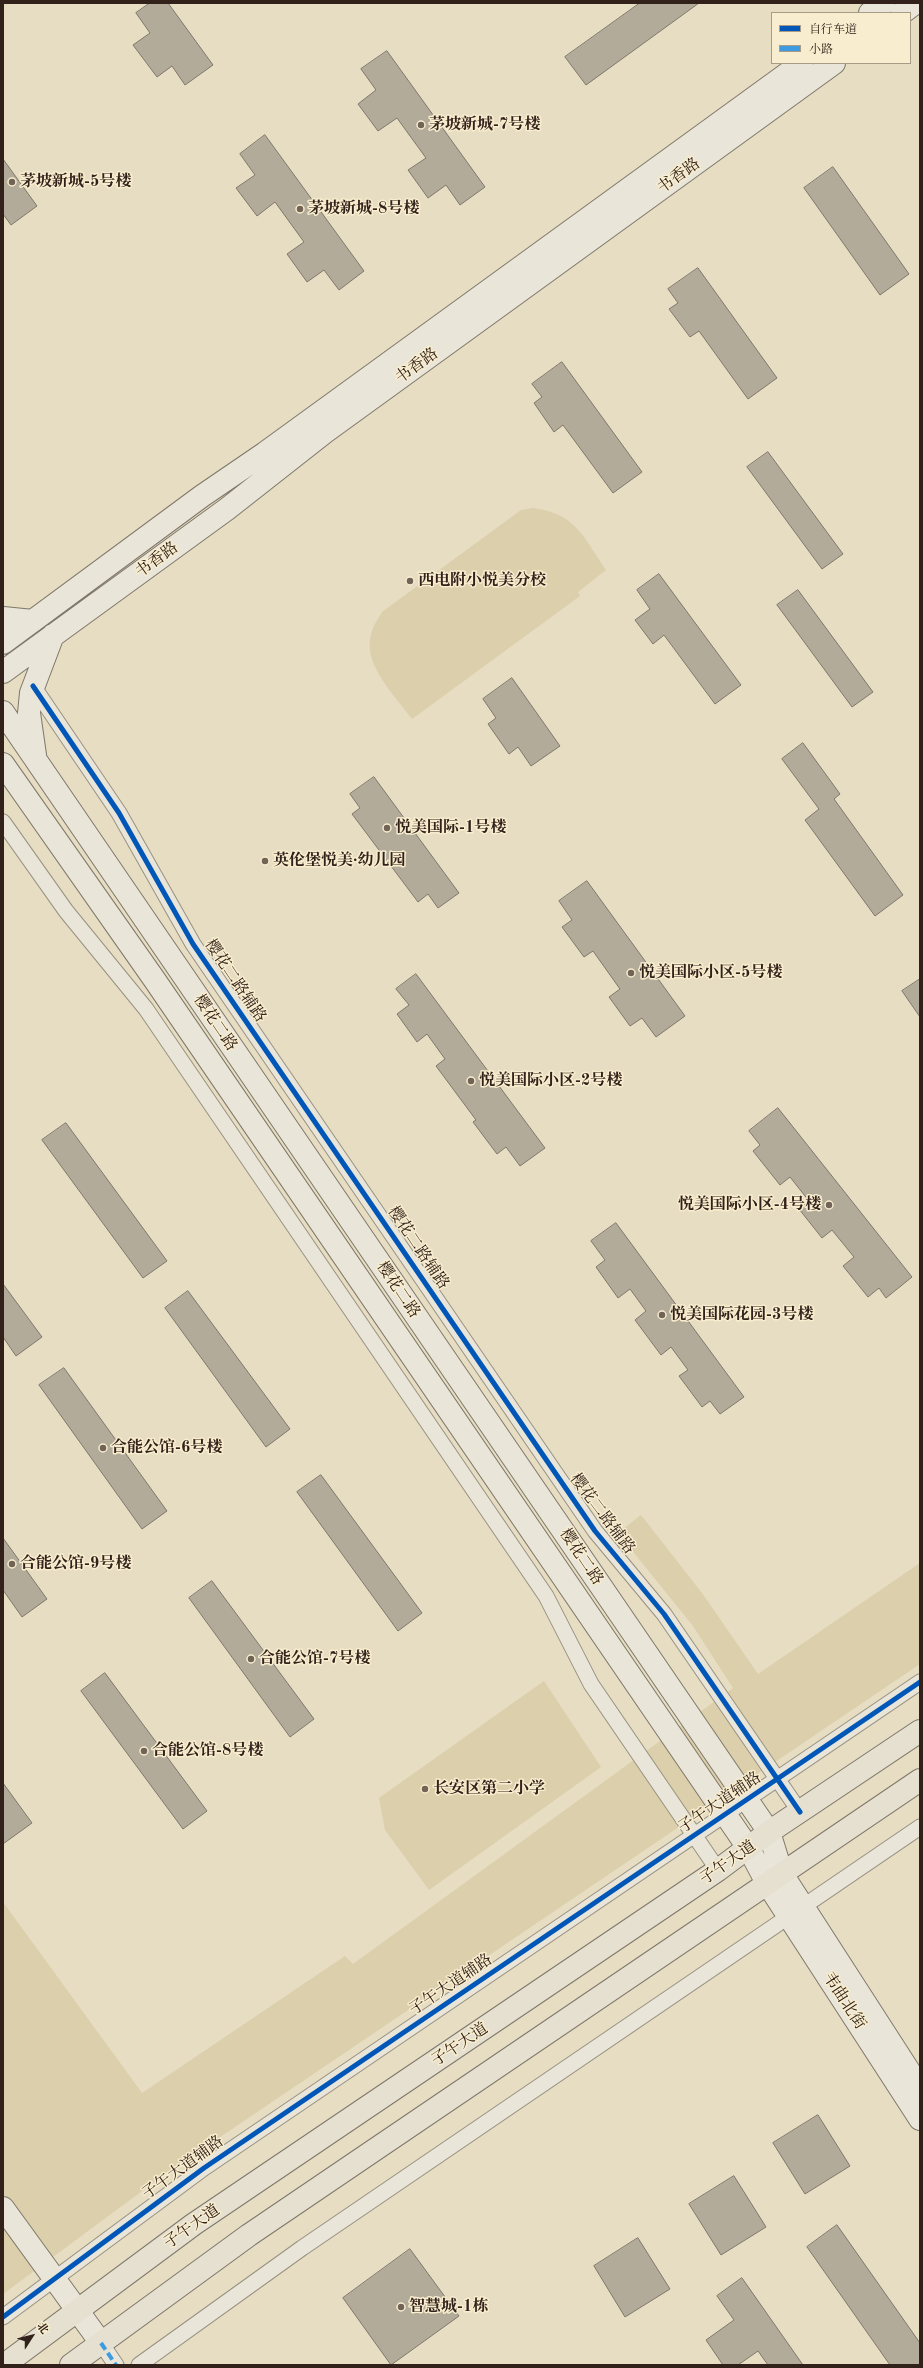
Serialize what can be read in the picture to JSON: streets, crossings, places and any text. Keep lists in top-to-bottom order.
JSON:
{
  "streets": {
    "main road": [
      "书香路",
      "樱花二路",
      "子午大道",
      "韦曲北街"
    ],
    "street": ["樱花二路辅路", "子午大道辅路"]
  },
  "crossings": [
    ["樱花二路辅路", "子午大道辅路"],
    ["樱花二路辅路", "子午大道"],
    ["樱花二路", "子午大道辅路"],
    ["樱花二路", "子午大道"],
    ["樱花二路", "韦曲北街"]
  ],
  "places": [
    "茅坡新城-7号楼",
    "茅坡新城-5号楼",
    "茅坡新城-8号楼",
    "西电附小悦美分校",
    "悦美国际-1号楼",
    "英伦堡悦美·幼儿园",
    "悦美国际小区-5号楼",
    "悦美国际小区-2号楼",
    "悦美国际小区-4号楼",
    "悦美国际花园-3号楼",
    "合能公馆-6号楼",
    "合能公馆-9号楼",
    "合能公馆-7号楼",
    "合能公馆-8号楼",
    "长安区第二小学",
    "智慧城-1栋"
  ],
  "legend": ["自行车道", "小路"],
  "north": "top right"
}
